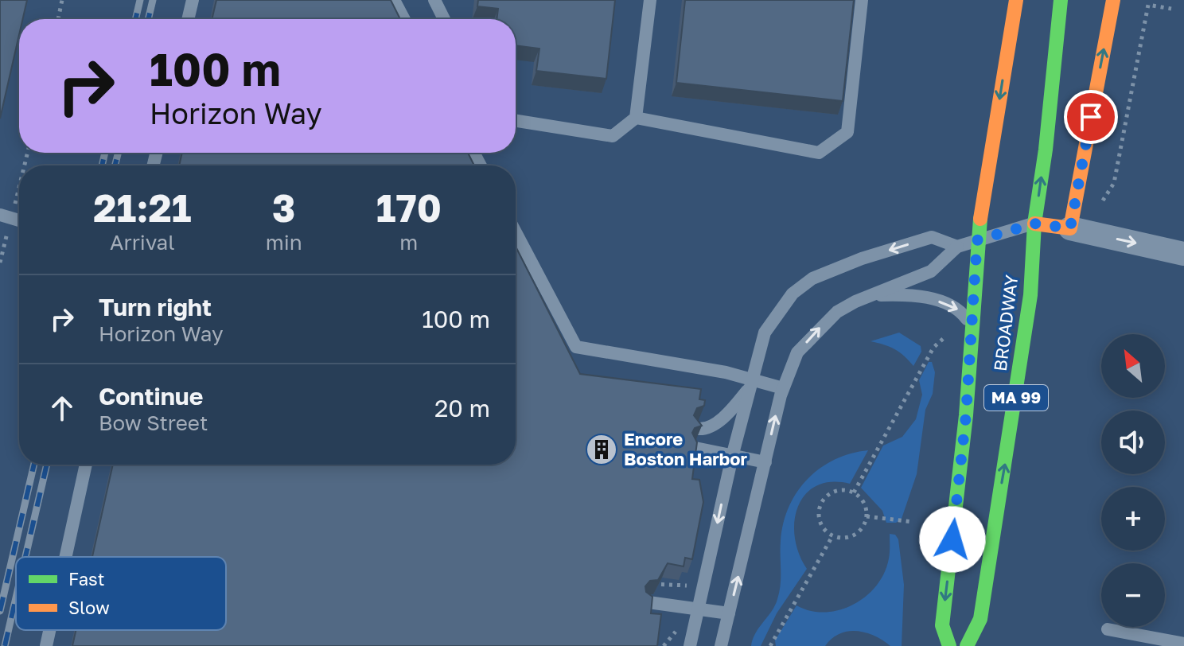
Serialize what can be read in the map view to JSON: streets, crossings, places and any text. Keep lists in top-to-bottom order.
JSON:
{
  "streets": {
    "main road": ["BROADWAY", "MA 99"]
  },
  "places": {
    "building": ["Encore Boston Harbor"]
  },
  "legend": ["Fast", "Slow"],
  "north": "top left",
  "page": {
    "turn": ["100 m", "Horizon Way"],
    "eta": [
      "21:21",
      "Arrival",
      "3",
      "min",
      "170",
      "m"
    ],
    "list": [
      {
        "name": "Turn right",
        "note": "Horizon Way",
        "value": "100 m"
      },
      {
        "name": "Continue",
        "note": "Bow Street",
        "value": "20 m"
      }
    ],
    "map_buttons": ["+", "−"]
  }
}
